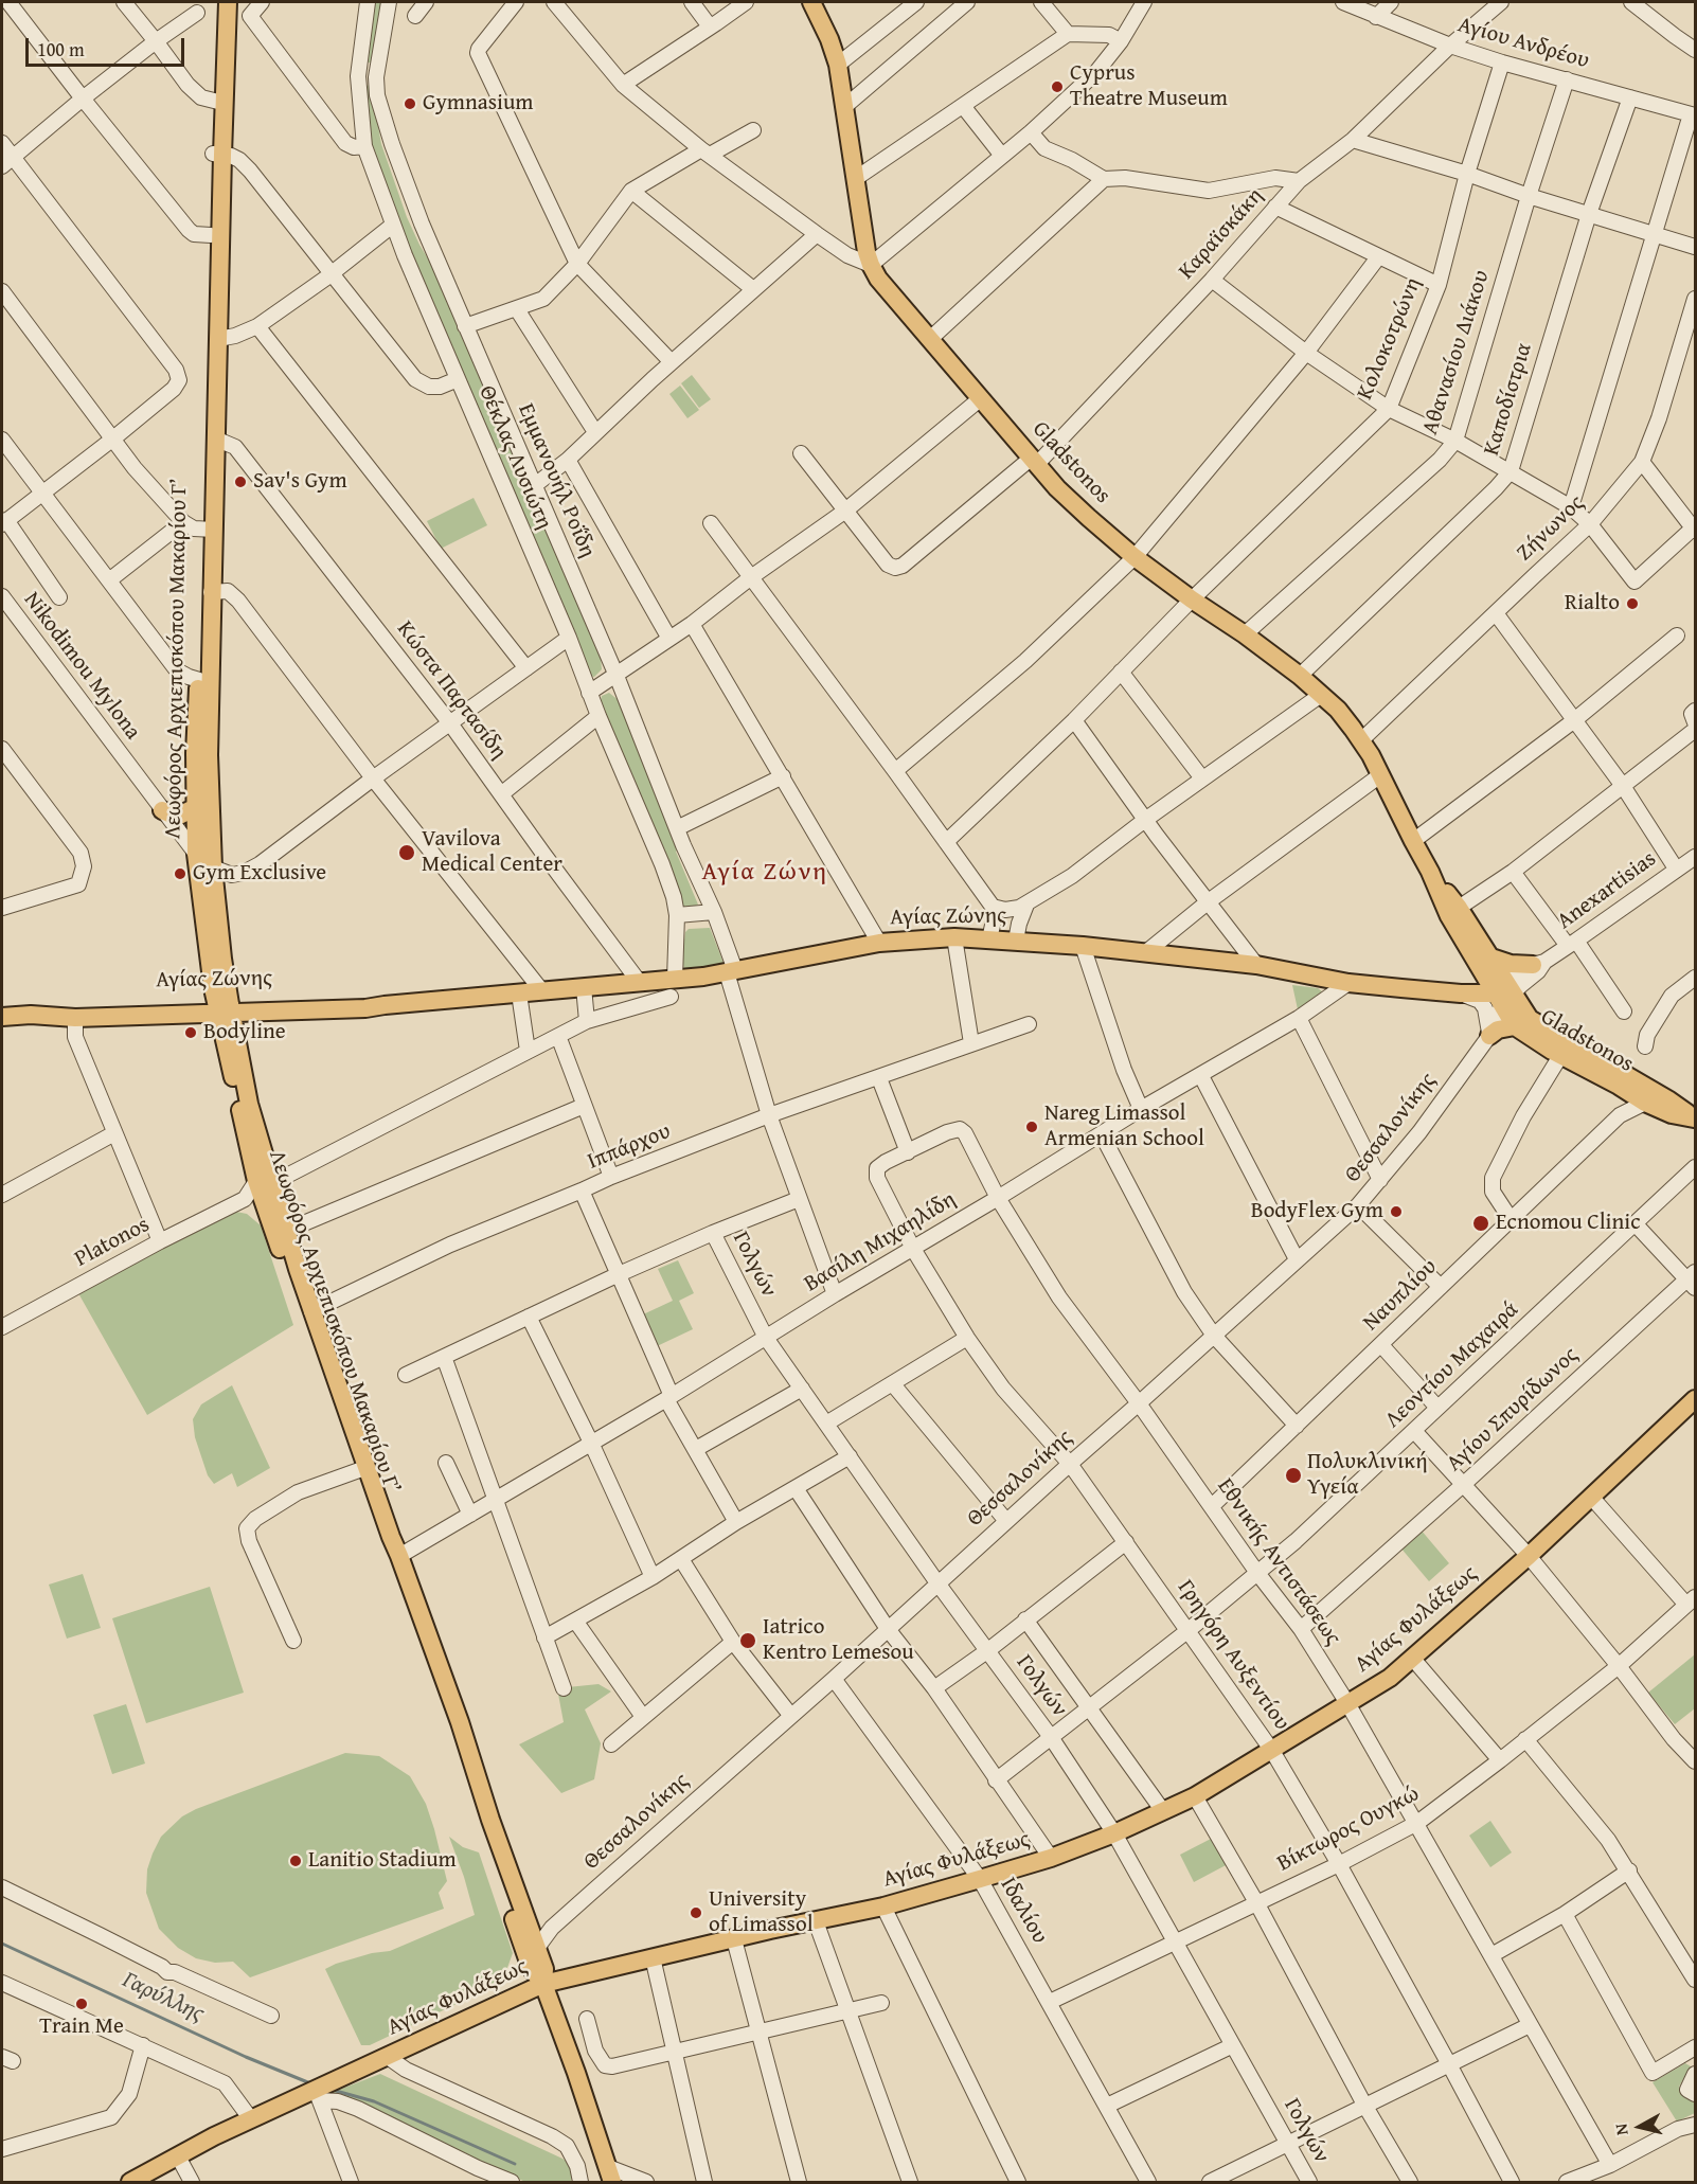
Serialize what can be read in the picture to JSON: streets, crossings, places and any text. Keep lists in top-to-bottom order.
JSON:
{
  "streets": {
    "main road": [
      "Gladstonos",
      "Λεωφόρος Αρχιεπισκόπου Μακαρίου Γ’",
      "Αγίας Ζώνης",
      "Αγίας Φυλάξεως"
    ],
    "street": [
      "Αγίου Ανδρέου",
      "Καραϊσκάκη",
      "Κολοκοτρώνη",
      "Αθανασίου Διάκου",
      "Καποδίστρια",
      "Θέκλας Λυσιώτη",
      "Εμμανουήλ Ροΐδη",
      "Ζήνωνος",
      "Nikodimou Mylona",
      "Κώστα Παρτασίδη",
      "Anexartisias",
      "Θεσσαλονίκης",
      "Ιππάρχου",
      "Platonos",
      "Βασίλη Μιχαηλίδη",
      "Γολγών",
      "Ναυπλίου",
      "Λεοντίου Μαχαιρά",
      "Αγίου Σπυρίδωνος",
      "Εθνικής Αντιστάσεως",
      "Γρηγόρη Αυξεντίου",
      "Βίκτωρος Ουγκώ",
      "Ιδαλίου"
    ]
  },
  "crossings": [
    ["Αγίου Ανδρέου", "Καραϊσκάκη"],
    ["Αγίου Ανδρέου", "Κολοκοτρώνη"],
    ["Αγίου Ανδρέου", "Αθανασίου Διάκου"],
    ["Αγίου Ανδρέου", "Καποδίστρια"],
    ["Καραϊσκάκη", "Gladstonos"],
    ["Κολοκοτρώνη", "Gladstonos"],
    ["Αθανασίου Διάκου", "Gladstonos"],
    ["Καποδίστρια", "Gladstonos"],
    ["Θέκλας Λυσιώτη", "Αγίας Ζώνης"],
    ["Gladstonos", "Ζήνωνος"],
    ["Gladstonos", "Anexartisias"],
    ["Gladstonos", "Αγίας Ζώνης"],
    ["Gladstonos", "Θεσσαλονίκης"],
    ["Gladstonos", "Ναυπλίου"],
    ["Εμμανουήλ Ροΐδη", "Αγίας Ζώνης"],
    ["Εμμανουήλ Ροΐδη", "Ιππάρχου"],
    ["Εμμανουήλ Ροΐδη", "Βασίλη Μιχαηλίδη"],
    ["Λεωφόρος Αρχιεπισκόπου Μακαρίου Γ’", "Nikodimou Mylona"],
    ["Λεωφόρος Αρχιεπισκόπου Μακαρίου Γ’", "Κώστα Παρτασίδη"],
    ["Λεωφόρος Αρχιεπισκόπου Μακαρίου Γ’", "Αγίας Ζώνης"],
    ["Λεωφόρος Αρχιεπισκόπου Μακαρίου Γ’", "Θεσσαλονίκης"],
    ["Λεωφόρος Αρχιεπισκόπου Μακαρίου Γ’", "Ιππάρχου"],
    ["Λεωφόρος Αρχιεπισκόπου Μακαρίου Γ’", "Βασίλη Μιχαηλίδη"],
    ["Λεωφόρος Αρχιεπισκόπου Μακαρίου Γ’", "Αγίας Φυλάξεως"],
    ["Κώστα Παρτασίδη", "Αγίας Ζώνης"],
    ["Anexartisias", "Αγίας Ζώνης"],
    ["Anexartisias", "Θεσσαλονίκης"],
    ["Αγίας Ζώνης", "Θεσσαλονίκης"],
    ["Αγίας Ζώνης", "Βασίλη Μιχαηλίδη"],
    ["Θεσσαλονίκης", "Γολγών"],
    ["Θεσσαλονίκης", "Εθνικής Αντιστάσεως"],
    ["Θεσσαλονίκης", "Γρηγόρη Αυξεντίου"],
    ["Θεσσαλονίκης", "Ιδαλίου"],
    ["Βασίλη Μιχαηλίδη", "Γολγών"],
    ["Βασίλη Μιχαηλίδη", "Εθνικής Αντιστάσεως"],
    ["Βασίλη Μιχαηλίδη", "Γρηγόρη Αυξεντίου"],
    ["Γολγών", "Λεοντίου Μαχαιρά"],
    ["Γολγών", "Αγίας Φυλάξεως"],
    ["Γολγών", "Βίκτωρος Ουγκώ"],
    ["Ναυπλίου", "Εθνικής Αντιστάσεως"],
    ["Λεοντίου Μαχαιρά", "Εθνικής Αντιστάσεως"],
    ["Λεοντίου Μαχαιρά", "Γρηγόρη Αυξεντίου"],
    ["Αγίου Σπυρίδωνος", "Εθνικής Αντιστάσεως"],
    ["Εθνικής Αντιστάσεως", "Αγίας Φυλάξεως"],
    ["Εθνικής Αντιστάσεως", "Γρηγόρη Αυξεντίου"],
    ["Εθνικής Αντιστάσεως", "Βίκτωρος Ουγκώ"],
    ["Αγίας Φυλάξεως", "Γρηγόρη Αυξεντίου"],
    ["Αγίας Φυλάξεως", "Ιδαλίου"],
    ["Γρηγόρη Αυξεντίου", "Βίκτωρος Ουγκώ"],
    ["Βίκτωρος Ουγκώ", "Ιδαλίου"]
  ],
  "districts": ["Αγία Ζώνη"],
  "water": ["Γαρύλλης"],
  "places": [
    "Cyprus Theatre Museum",
    "Gymnasium",
    "Sav's Gym",
    "Rialto",
    "Vavilova Medical Center",
    "Gym Exclusive",
    "Bodyline",
    "Nareg Limassol Armenian School",
    "BodyFlex Gym",
    "Ecnomou Clinic",
    "Πολυκλινική Υγεία",
    "Iatrico Kentro Lemesou",
    "Lanitio Stadium",
    "University of Limassol",
    "Train Me"
  ],
  "scale_bar": "100 m",
  "north": "left"
}
